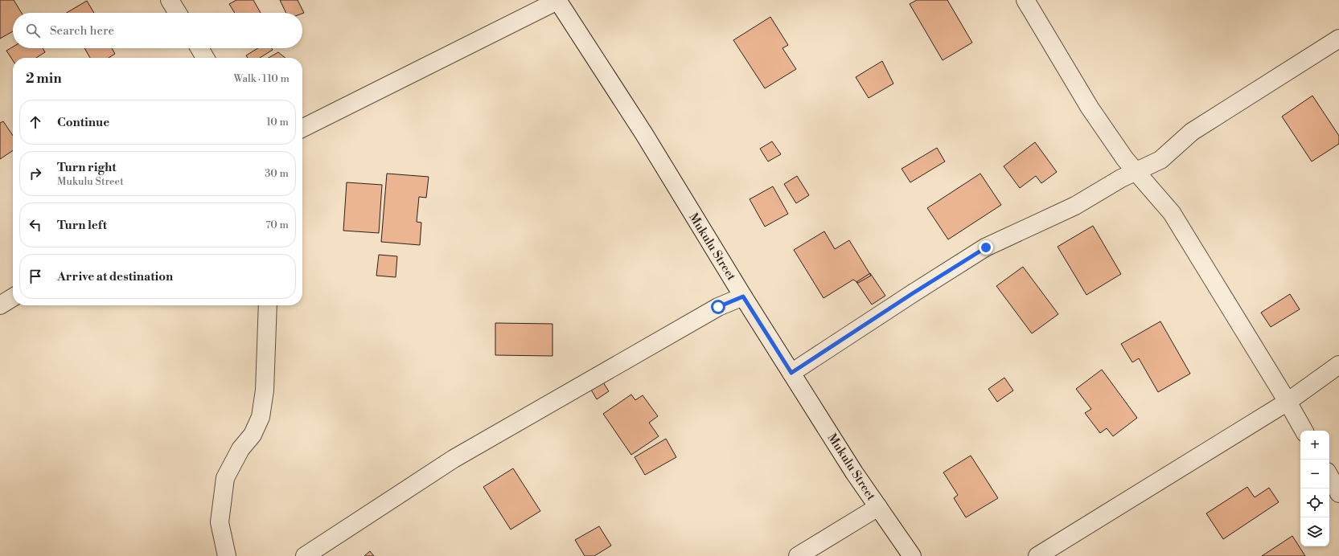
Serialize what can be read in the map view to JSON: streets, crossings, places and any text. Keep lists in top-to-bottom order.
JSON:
{
  "streets": {
    "street": ["Mukulu Street"]
  },
  "page": {
    "search": "Search here",
    "heading": ["2 min", "Walk · 110 m"],
    "list": [
      ["Continue", "10 m"],
      ["Turn right", "Mukulu Street", "30 m"],
      ["Turn left", "70 m"],
      "Arrive at destination"
    ],
    "map_buttons": ["+", "−"]
  }
}
